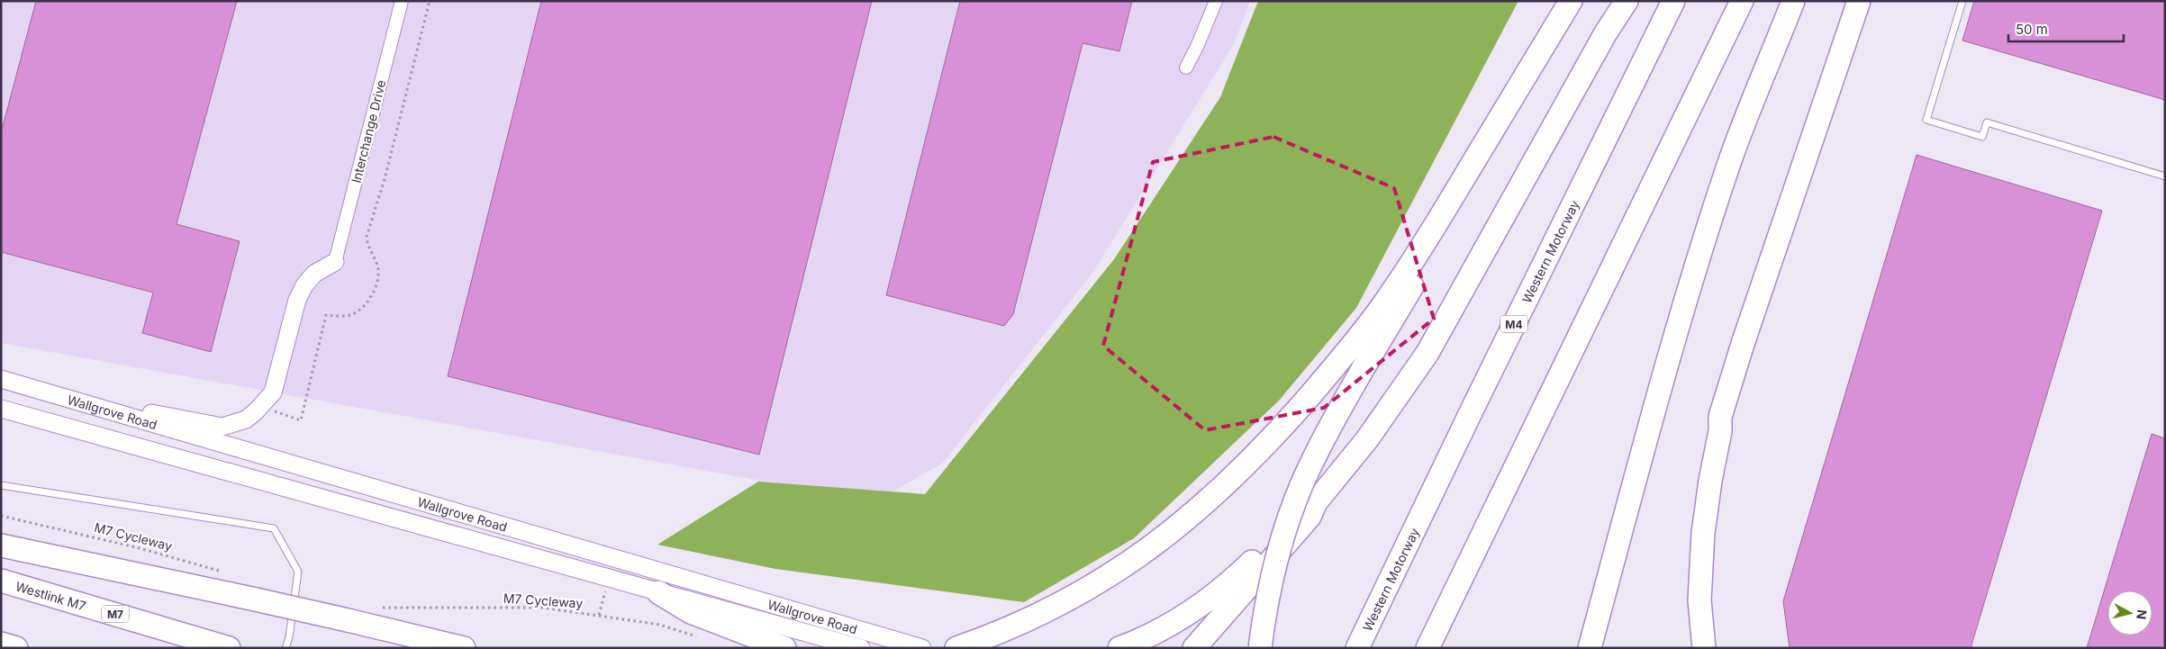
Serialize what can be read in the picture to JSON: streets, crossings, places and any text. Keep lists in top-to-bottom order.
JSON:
{
  "streets": {
    "highway": [
      "Western Motorway",
      "M4",
      "Westlink M7",
      "M7"
    ],
    "main road": ["Wallgrove Road"],
    "street": ["Interchange Drive"],
    "path": ["M7 Cycleway"]
  },
  "scale_bar": "50 m",
  "north": "right"
}
